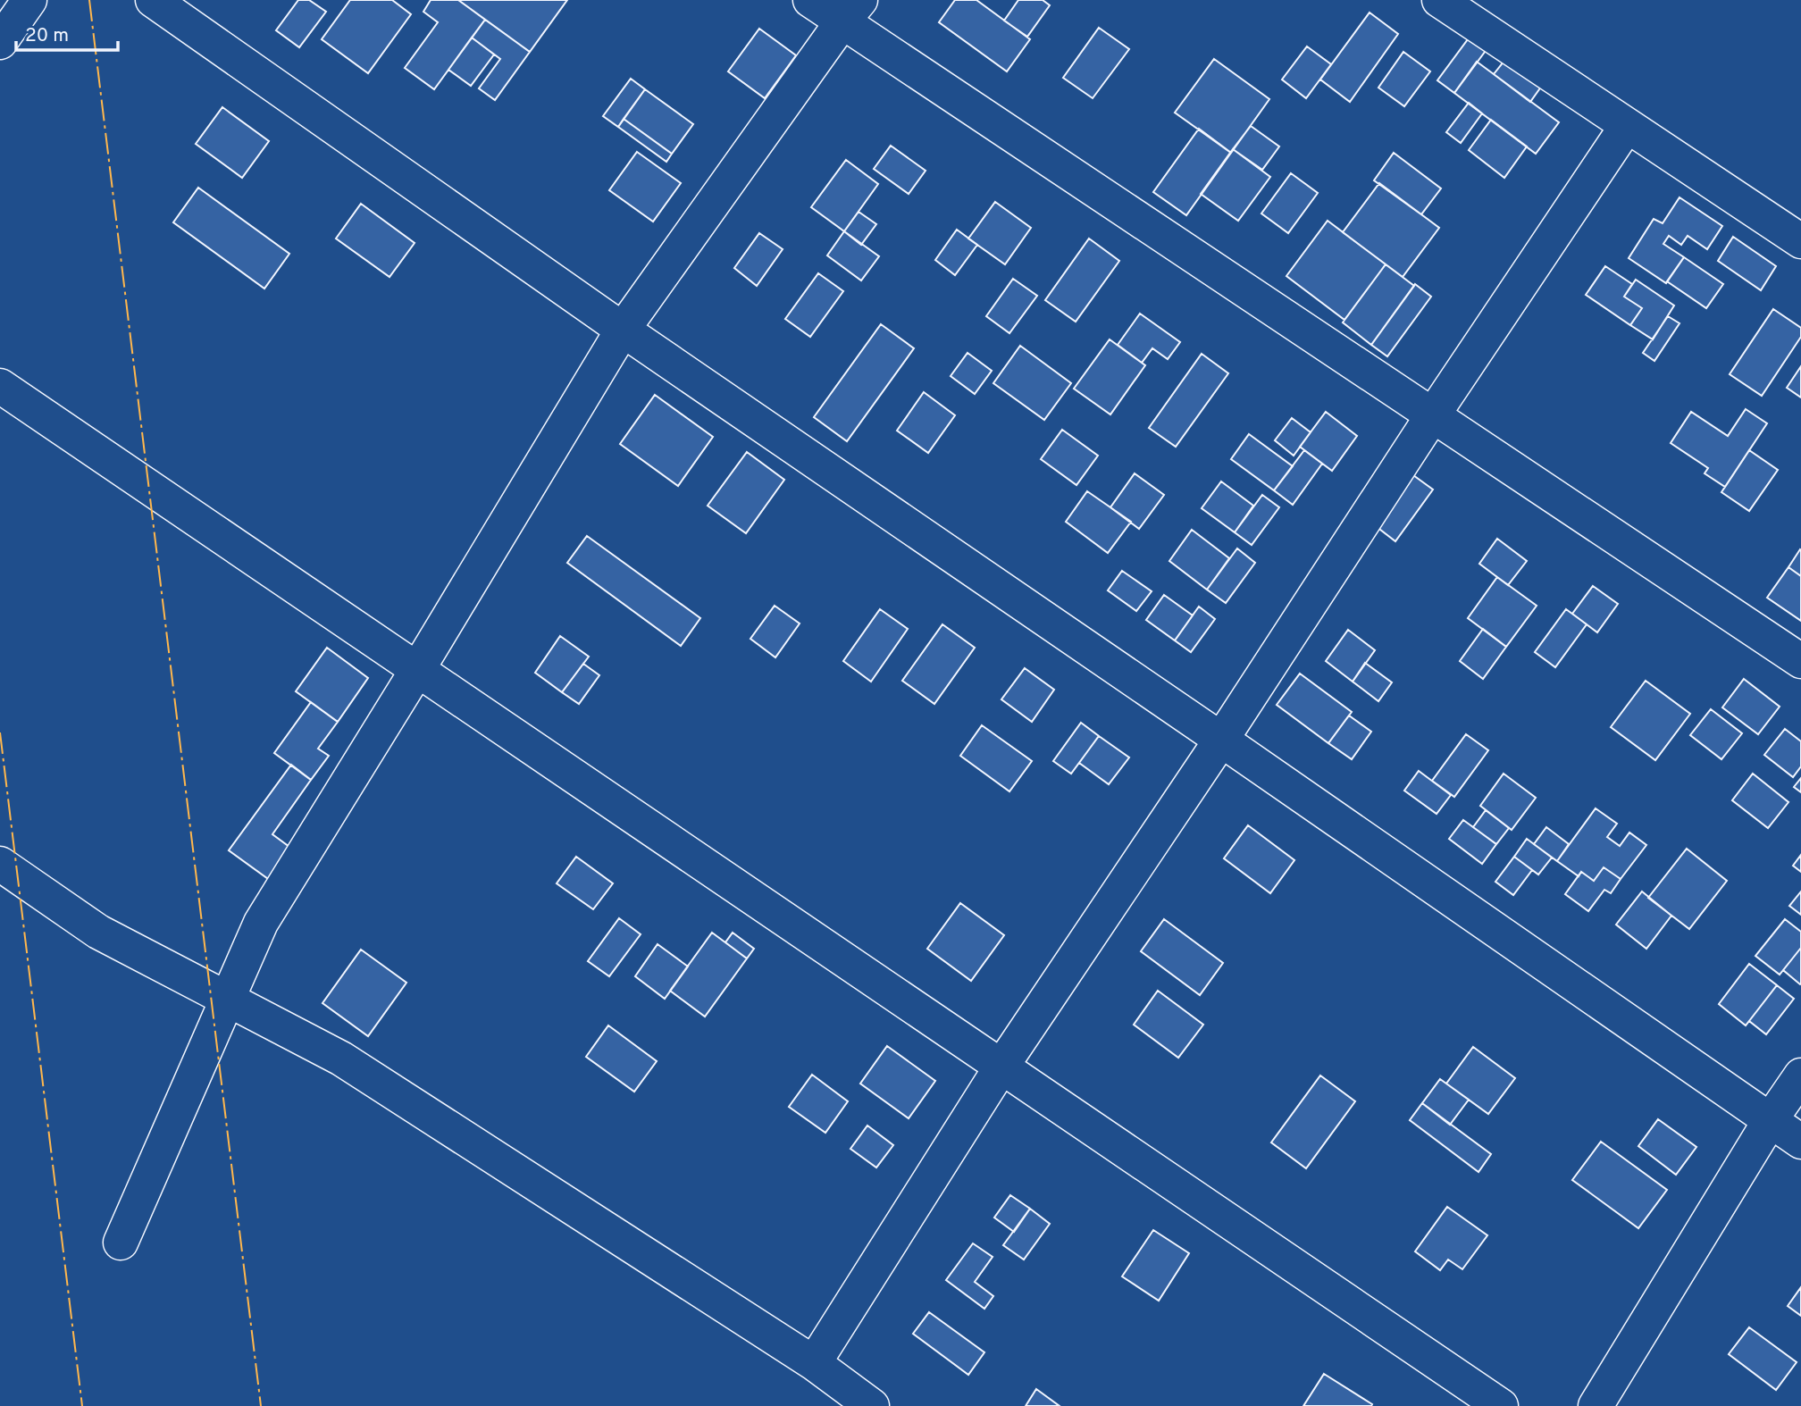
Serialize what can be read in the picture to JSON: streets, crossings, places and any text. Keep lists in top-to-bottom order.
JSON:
{
  "scale_bar": "20 m"
}
